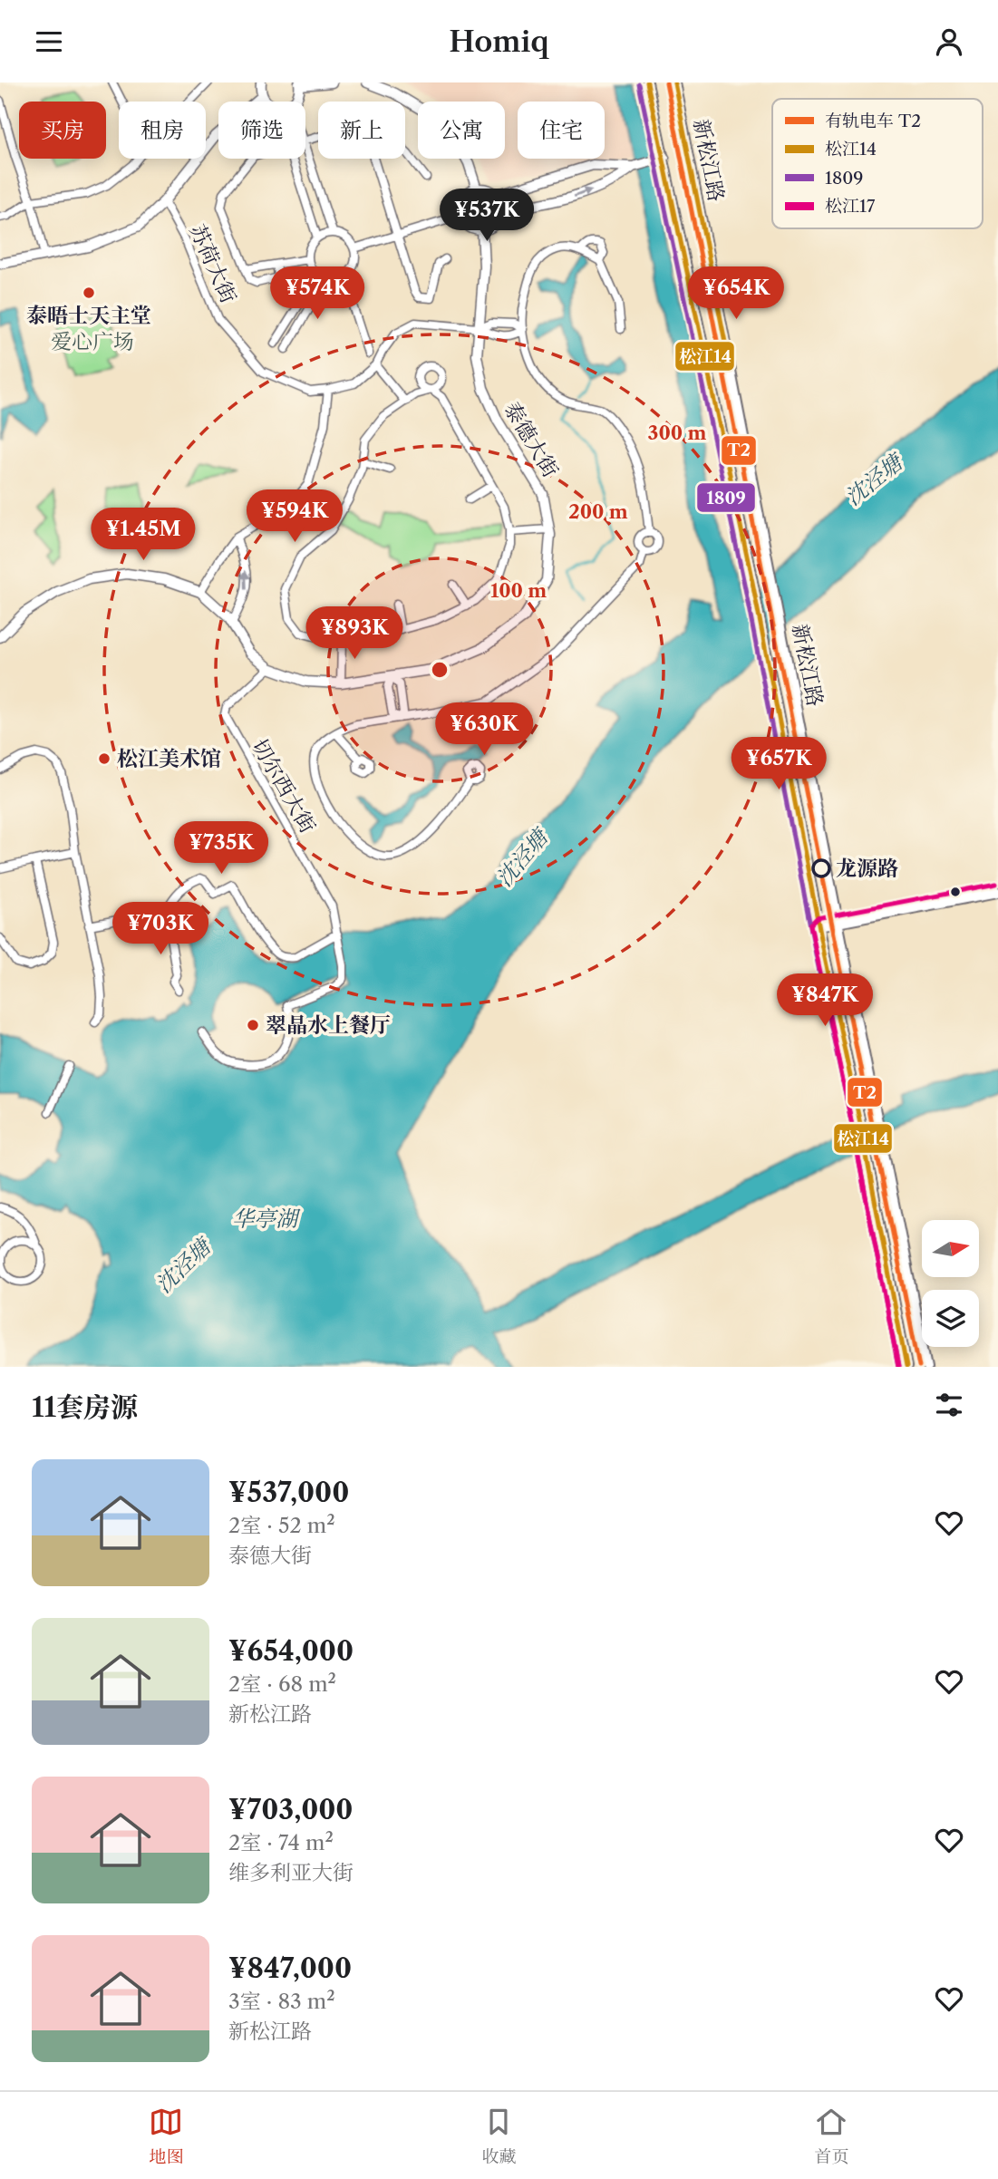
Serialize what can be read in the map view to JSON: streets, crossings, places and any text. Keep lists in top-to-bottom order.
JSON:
{
  "streets": {
    "main road": ["新松江路"],
    "street": ["苏荷大街", "泰德大街", "切尔西大街"]
  },
  "crossings": [
    ["泰德大街", "切尔西大街"]
  ],
  "water": ["沈泾塘", "华亭湖"],
  "parks": ["爱心广场"],
  "places": [
    "泰晤士天主堂",
    "松江美术馆",
    "龙源路",
    "翠晶水上餐厅"
  ],
  "lines": [
    "tram line T2",
    "transit line 松江14",
    "transit line 1809",
    "transit line 松江17"
  ],
  "legend": [
    "有轨电车 T2",
    "松江14",
    "1809",
    "松江17"
  ],
  "north": "right",
  "page": {
    "header": "Homiq",
    "chip": [
      "买房",
      "租房",
      "筛选",
      "新上",
      "公寓",
      "住宅"
    ],
    "price": [
      "¥537K",
      "¥574K",
      "¥654K",
      "¥594K",
      "¥1.45M",
      "¥893K",
      "¥630K",
      "¥657K",
      "¥735K",
      "¥703K",
      "¥847K"
    ],
    "heading": "11套房源",
    "list": [
      {
        "name": "¥537,000",
        "note": "2室 · 52 m² · 泰德大街"
      },
      {
        "name": "¥654,000",
        "note": "2室 · 68 m² · 新松江路"
      },
      {
        "name": "¥703,000",
        "note": "2室 · 74 m² · 维多利亚大街"
      },
      {
        "name": "¥847,000",
        "note": "3室 · 83 m² · 新松江路"
      }
    ],
    "tabs": ["地图", "收藏", "首页"]
  },
  "rings": ["300 m", "200 m", "100 m"]
}
